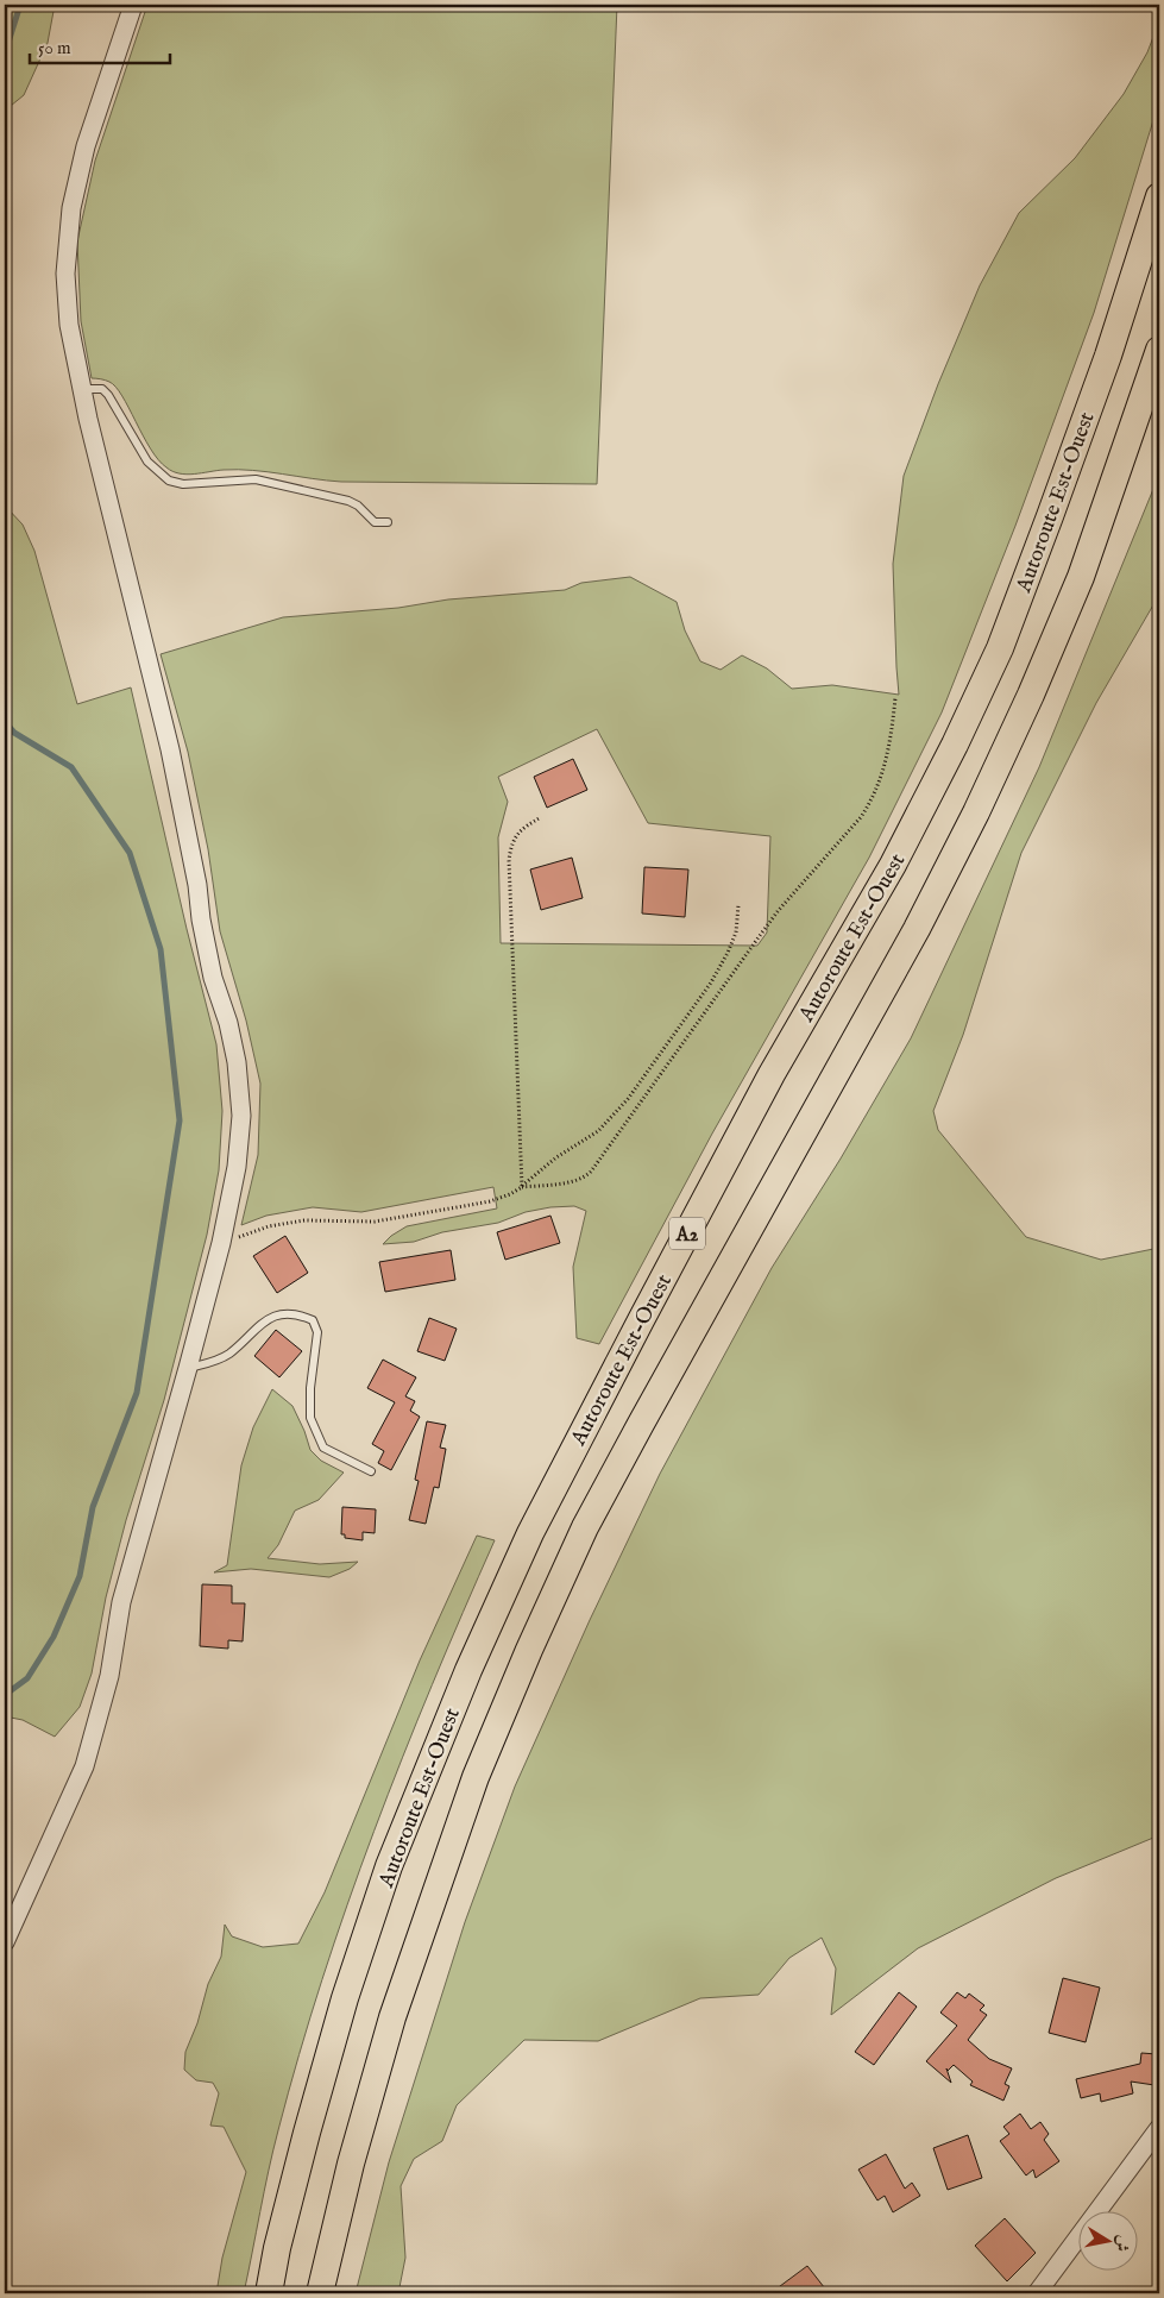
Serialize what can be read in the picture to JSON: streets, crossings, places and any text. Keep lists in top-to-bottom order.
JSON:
{
  "streets": {
    "highway": ["Autoroute Est-Ouest", "A2"]
  },
  "scale_bar": "50 m",
  "north": "right"
}
